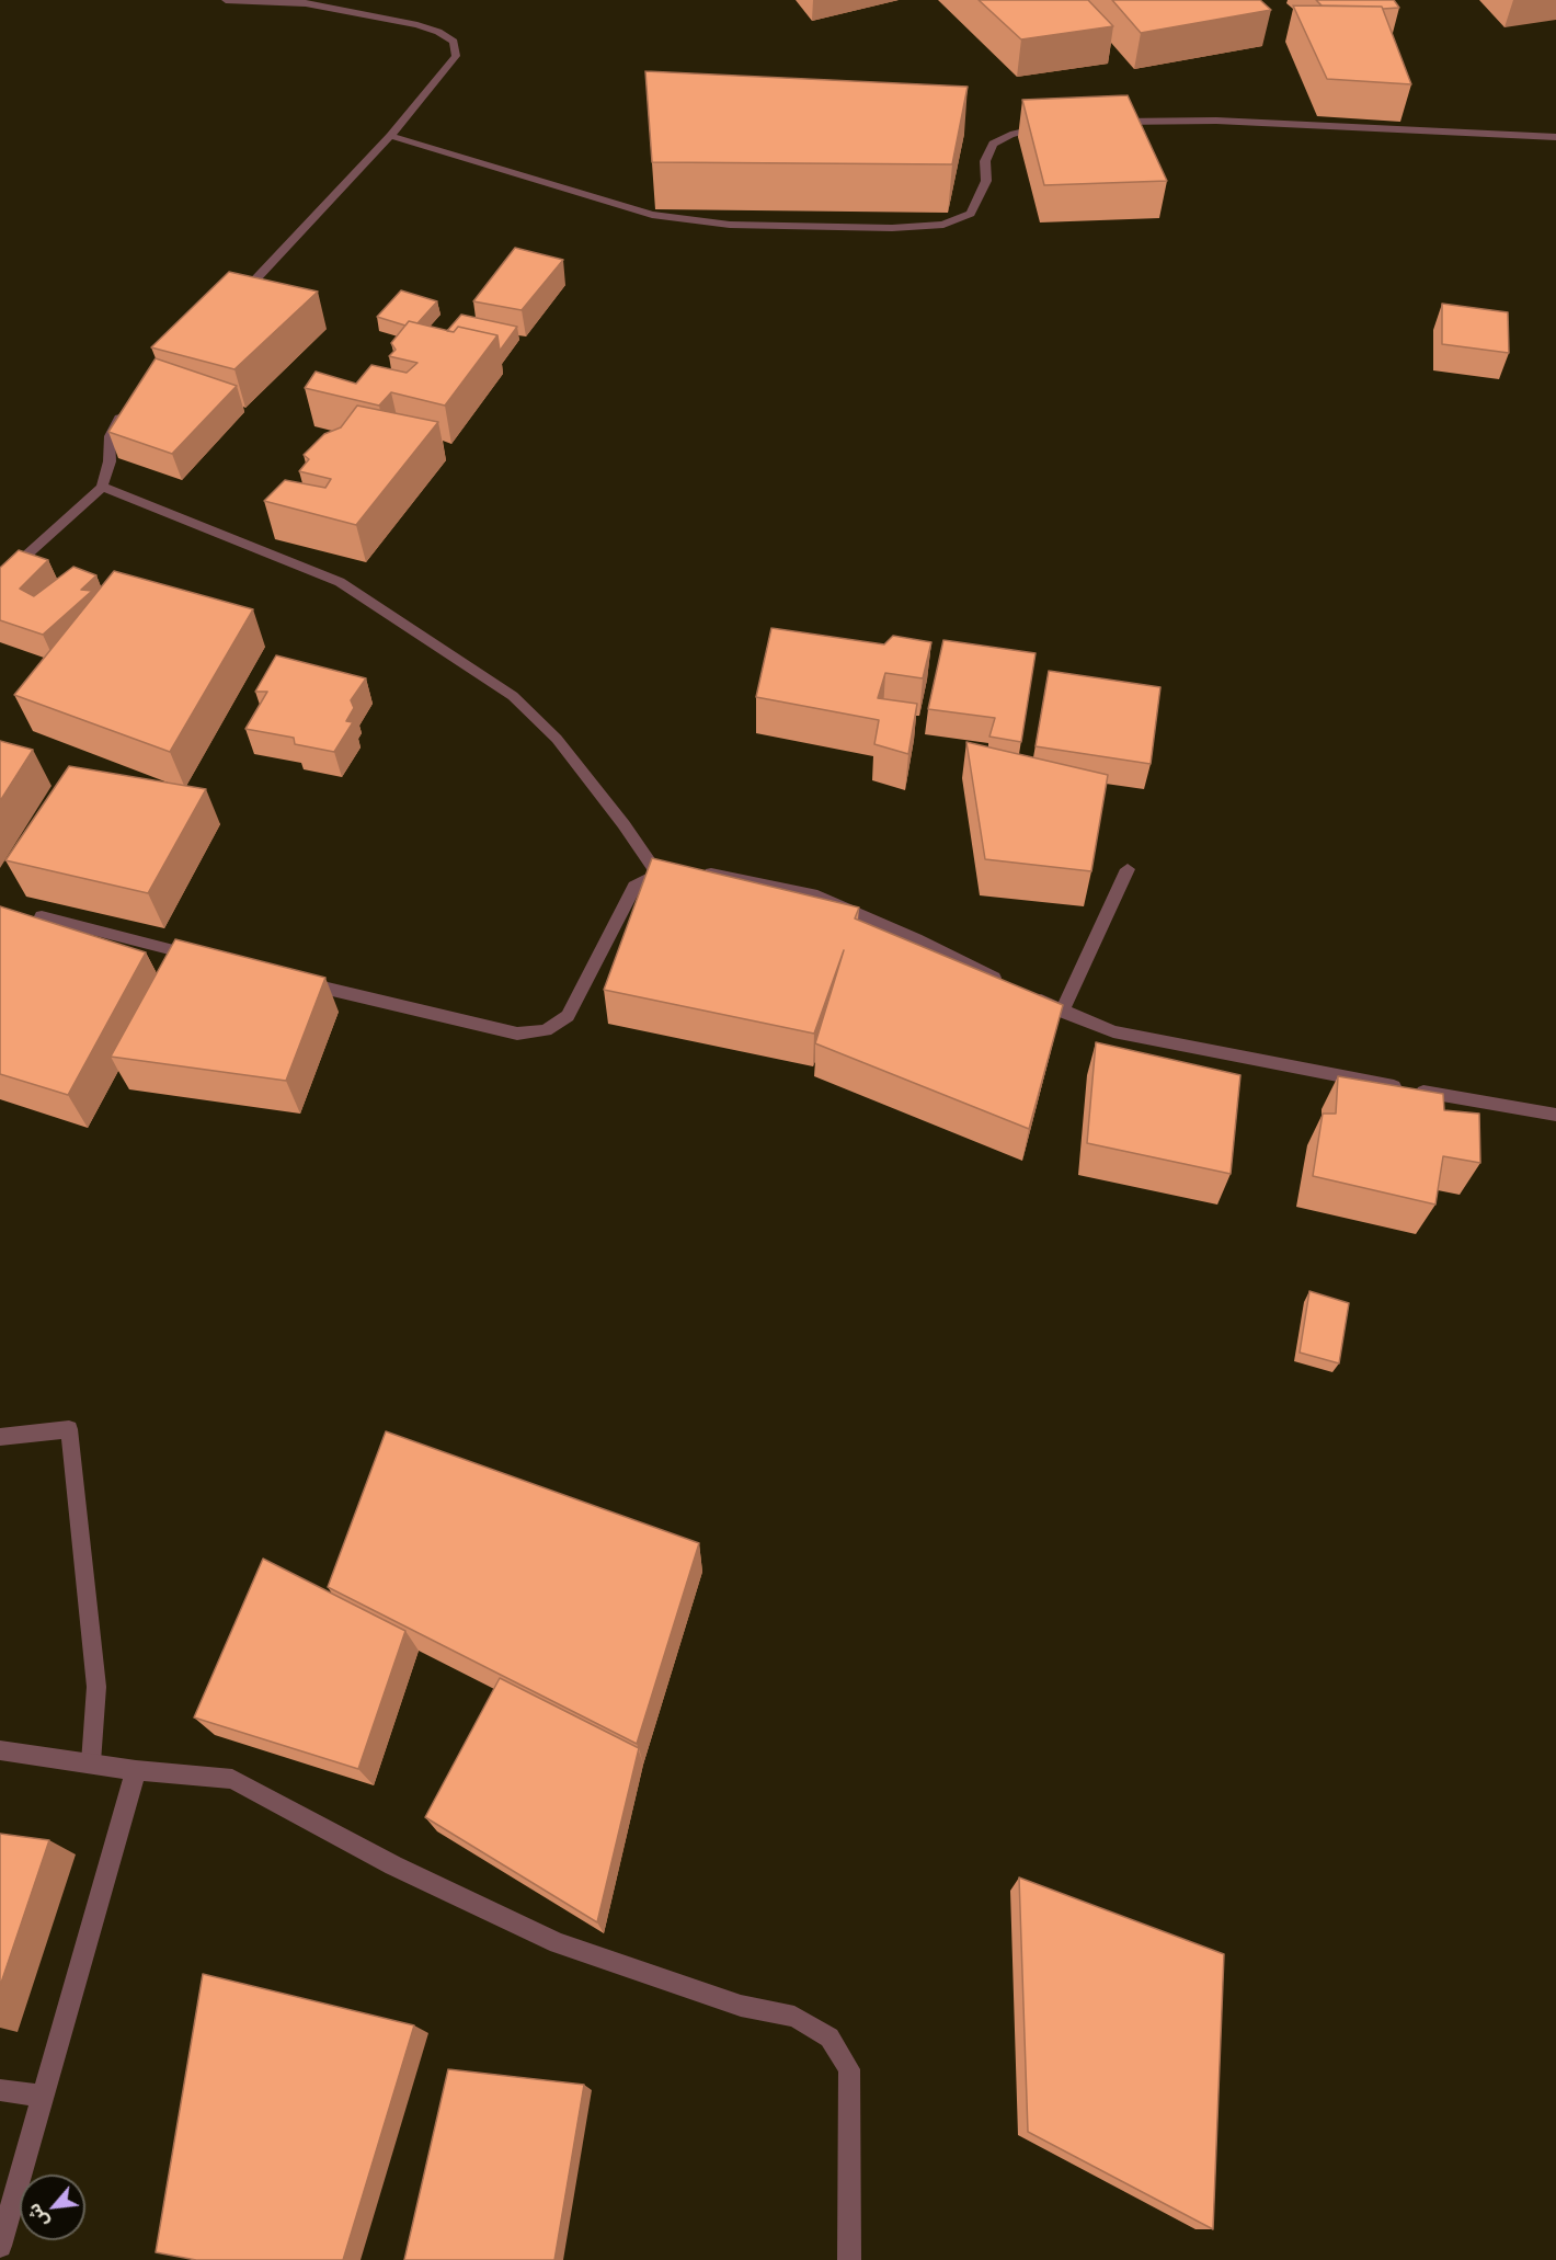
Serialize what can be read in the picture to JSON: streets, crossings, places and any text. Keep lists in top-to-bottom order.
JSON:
{
  "north": "bottom left"
}
